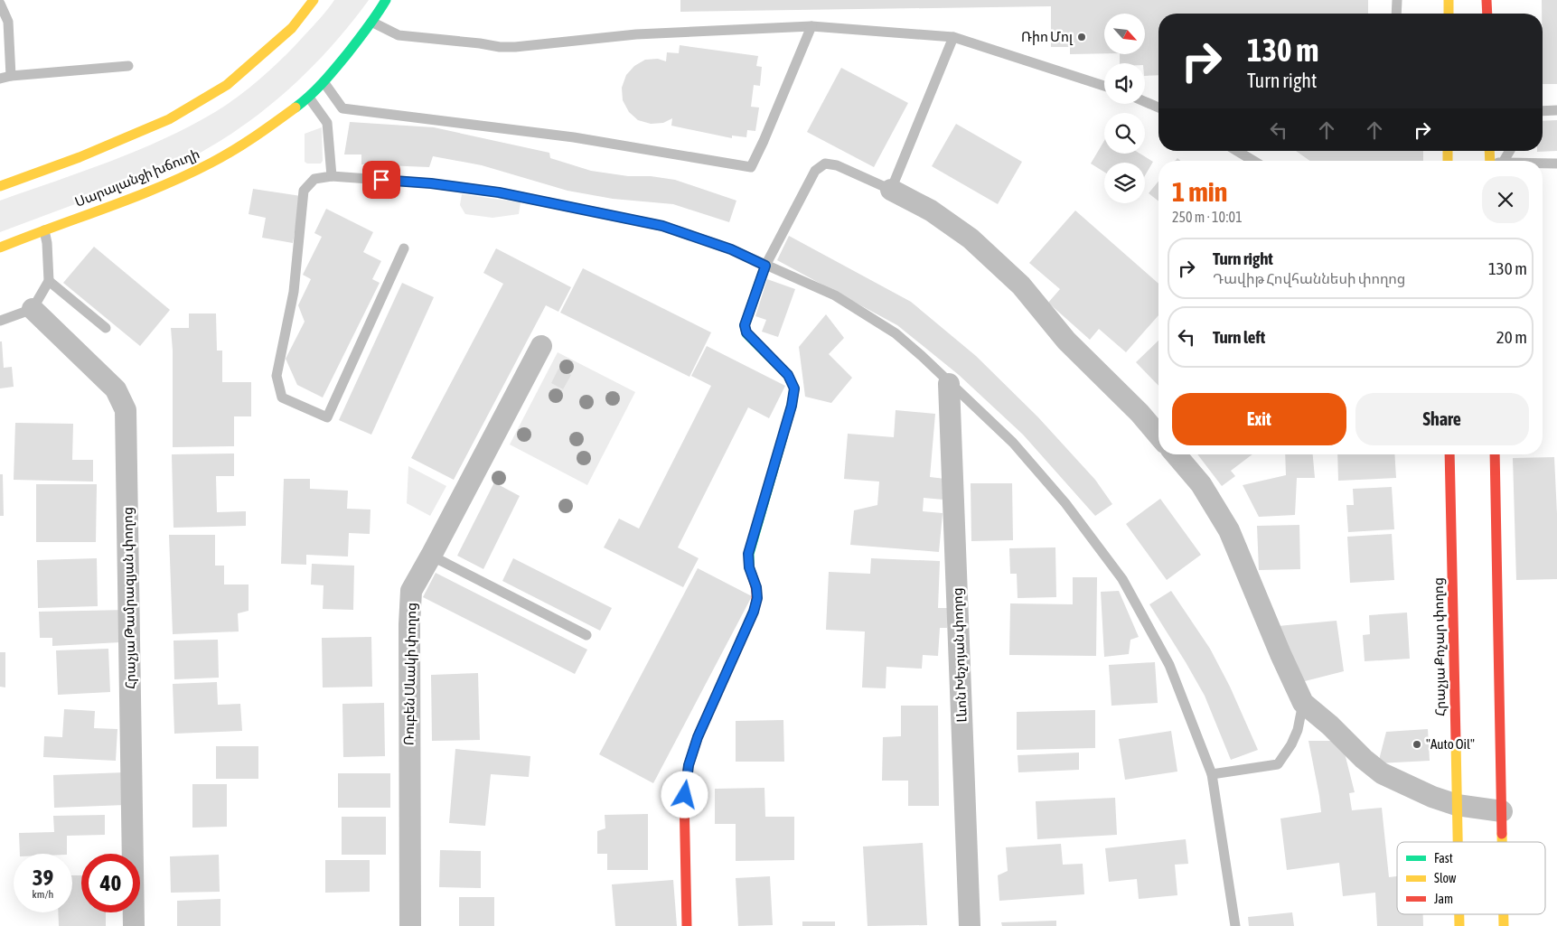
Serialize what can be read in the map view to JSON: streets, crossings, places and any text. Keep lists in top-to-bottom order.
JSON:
{
  "streets": {
    "main road": ["Սարալանջի խճուղի", "Հրաչյա Քոչար փողոց"],
    "street": ["Հրաչյա Թամրազյան փողոց", "Լևոն Խեչոյան փողոց", "Ռուբեն Սևակի փողոց"]
  },
  "places": ["Ռիո Մոլ", "\"Auto Oil\""],
  "legend": ["Fast", "Slow", "Jam"],
  "north": "bottom right",
  "page": {
    "turn": ["130 m", "Turn right"],
    "heading": ["1 min", "250 m · 10:01"],
    "list": [
      {
        "name": "Turn right",
        "note": "Դավիթ Հովհաննեսի փողոց",
        "value": "130 m"
      },
      {
        "name": "Turn left",
        "value": "20 m"
      }
    ],
    "buttons": ["Exit", "Share"],
    "speed": "39 km/h",
    "limit": "40"
  }
}
